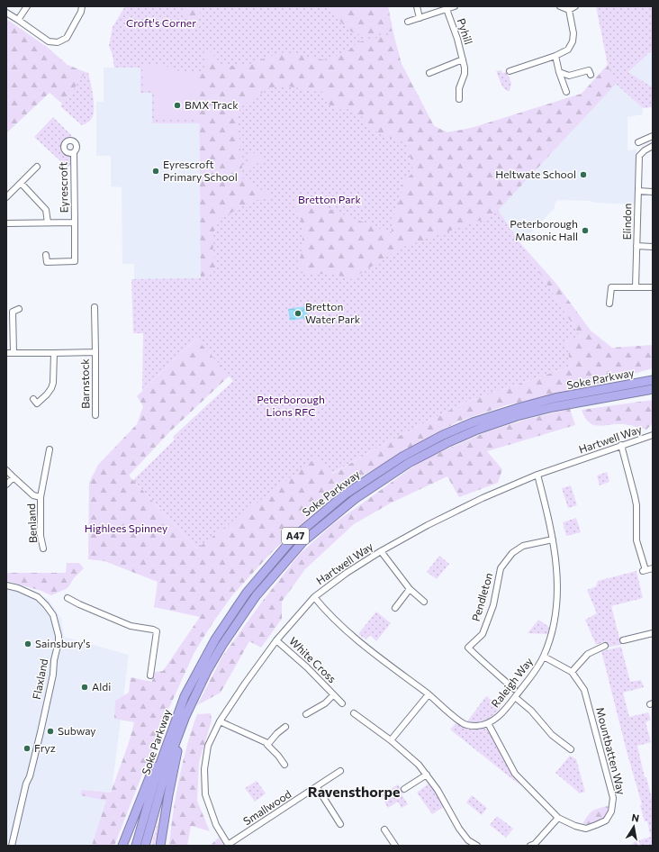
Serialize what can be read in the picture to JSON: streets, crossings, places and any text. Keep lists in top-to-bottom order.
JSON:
{
  "streets": {
    "highway": ["Soke Parkway", "A47"],
    "street": [
      "Pyhill",
      "Eyrescroft",
      "Elindon",
      "Barnstock",
      "Hartwell Way",
      "Benland",
      "Pendleton",
      "White Cross",
      "Flaxland",
      "Raleigh Way",
      "Mountbatten Way",
      "Smallwood"
    ]
  },
  "crossings": [
    ["Soke Parkway", "A47"],
    ["Hartwell Way", "White Cross"],
    ["Hartwell Way", "Raleigh Way"],
    ["Hartwell Way", "Smallwood"],
    ["Pendleton", "Raleigh Way"],
    ["Raleigh Way", "Mountbatten Way"]
  ],
  "districts": ["Ravensthorpe"],
  "parks": [
    "Croft's Corner",
    "Bretton Park",
    "Peterborough Lions RFC",
    "Highlees Spinney"
  ],
  "places": [
    "BMX Track",
    "Eyrescroft Primary School",
    "Heltwate School",
    "Peterborough Masonic Hall",
    "Bretton Water Park",
    "Sainsbury's",
    "Aldi",
    "Subway",
    "Fryz"
  ],
  "north": "top"
}
